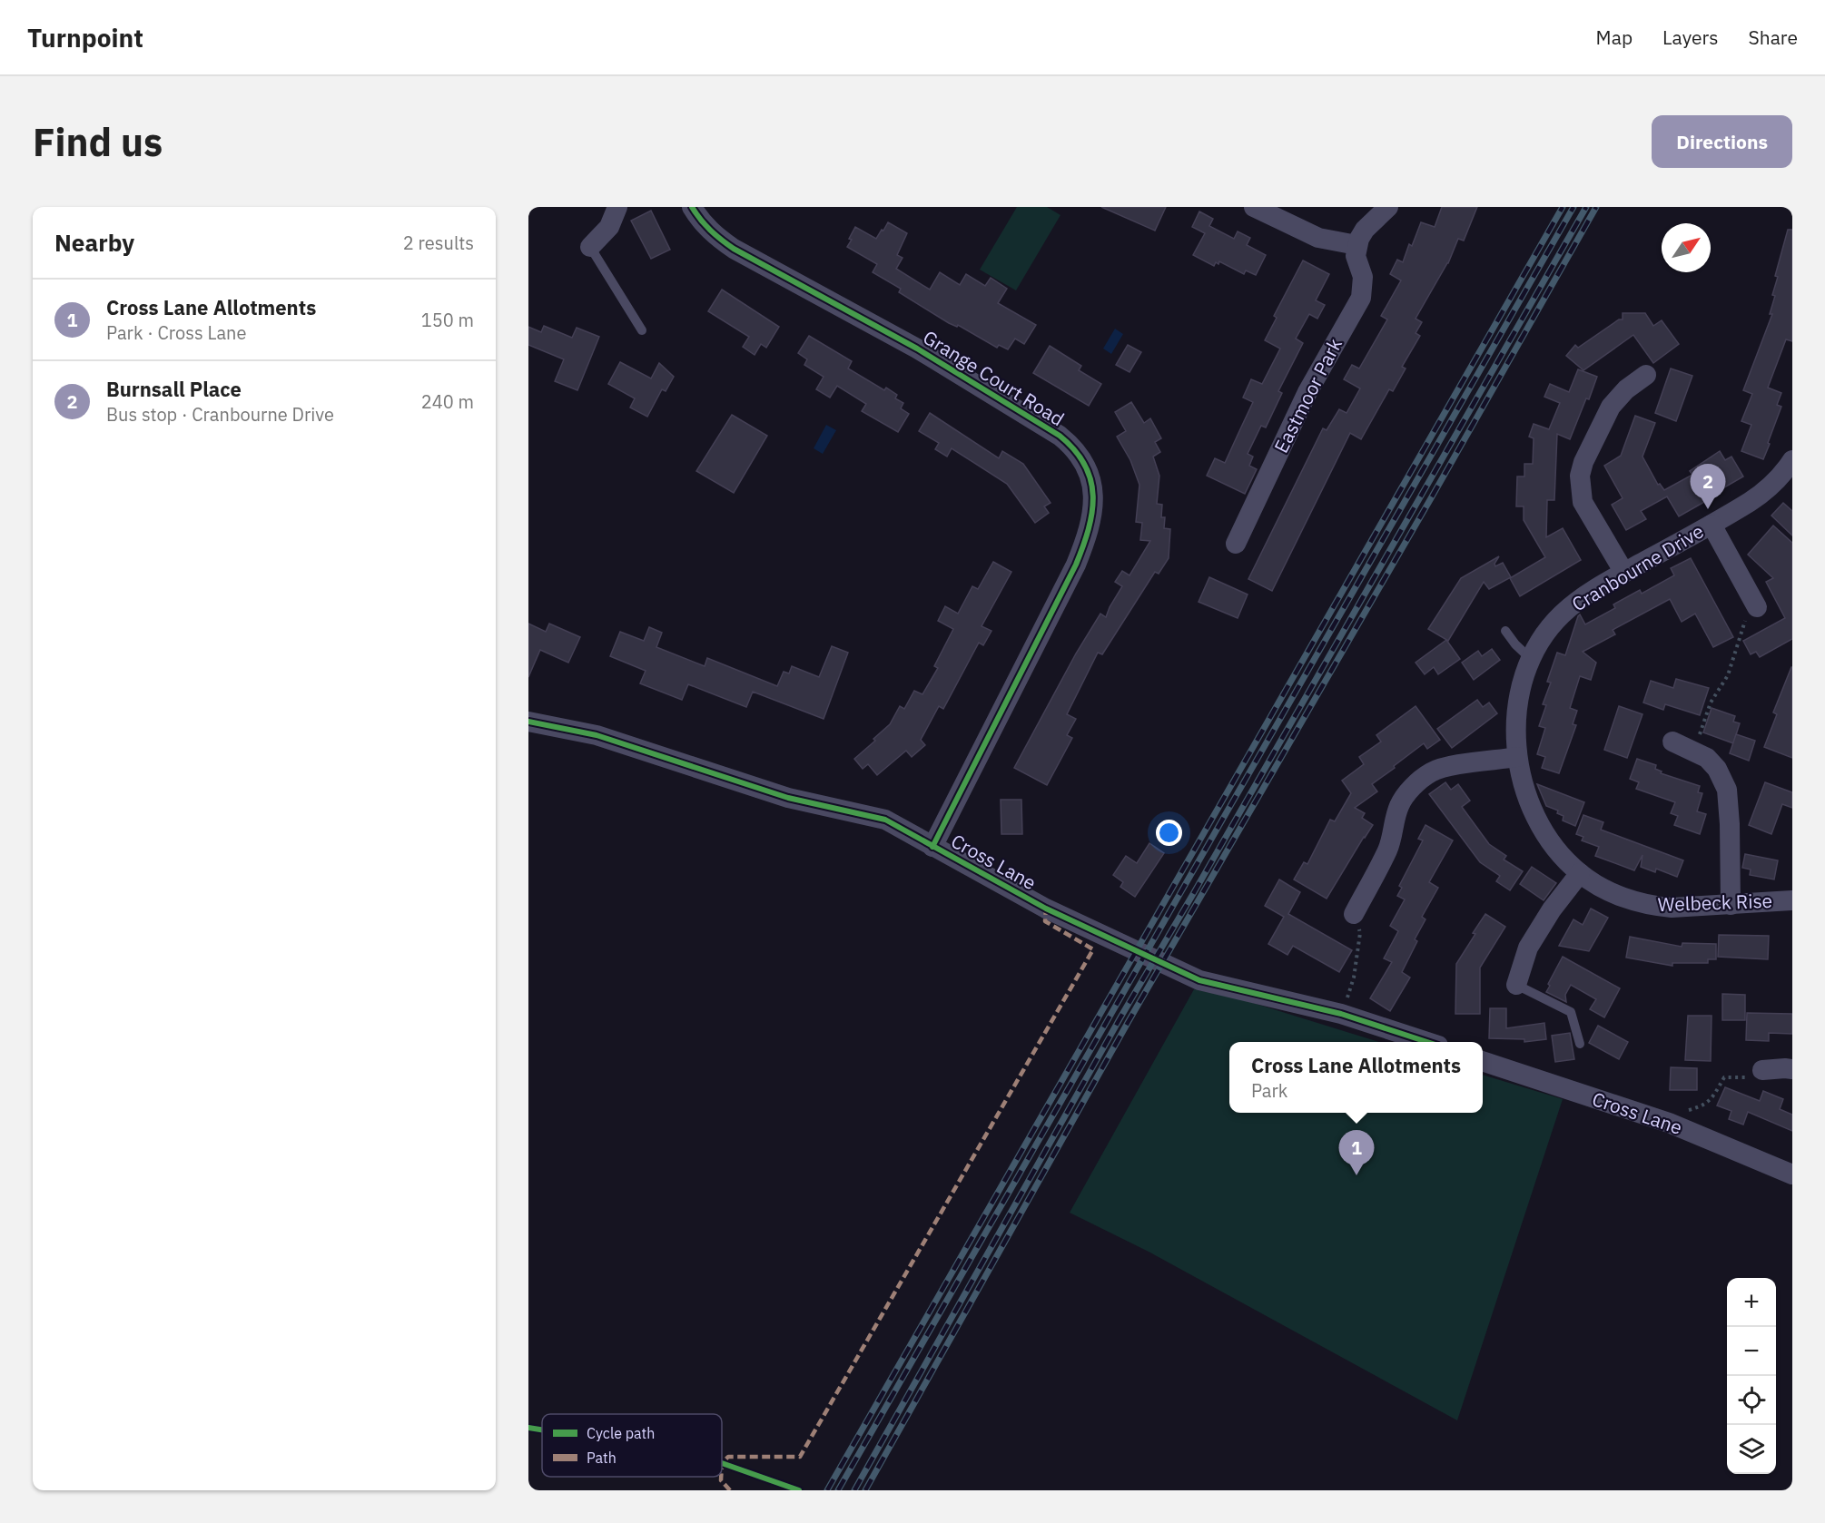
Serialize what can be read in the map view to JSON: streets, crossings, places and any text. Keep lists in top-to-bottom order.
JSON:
{
  "streets": {
    "street": [
      "Grange Court Road",
      "Eastmoor Park",
      "Cranbourne Drive",
      "Cross Lane",
      "Welbeck Rise"
    ]
  },
  "crossings": [
    ["Grange Court Road", "Cross Lane"],
    ["Cranbourne Drive", "Welbeck Rise"]
  ],
  "legend": ["Cycle path", "Path"],
  "north": "top right",
  "page": {
    "header": "Turnpoint",
    "nav": ["Map", "Layers", "Share"],
    "buttons": "Directions",
    "title": "Find us",
    "heading": ["Nearby", "2 results"],
    "list": [
      {
        "mark": "1",
        "name": "Cross Lane Allotments",
        "note": "Park · Cross Lane",
        "value": "150 m"
      },
      {
        "mark": "2",
        "name": "Burnsall Place",
        "note": "Bus stop · Cranbourne Drive",
        "value": "240 m"
      }
    ],
    "pins": ["2", "1"],
    "popup": ["Cross Lane Allotments", "Park"],
    "map_buttons": ["+", "−"]
  }
}
